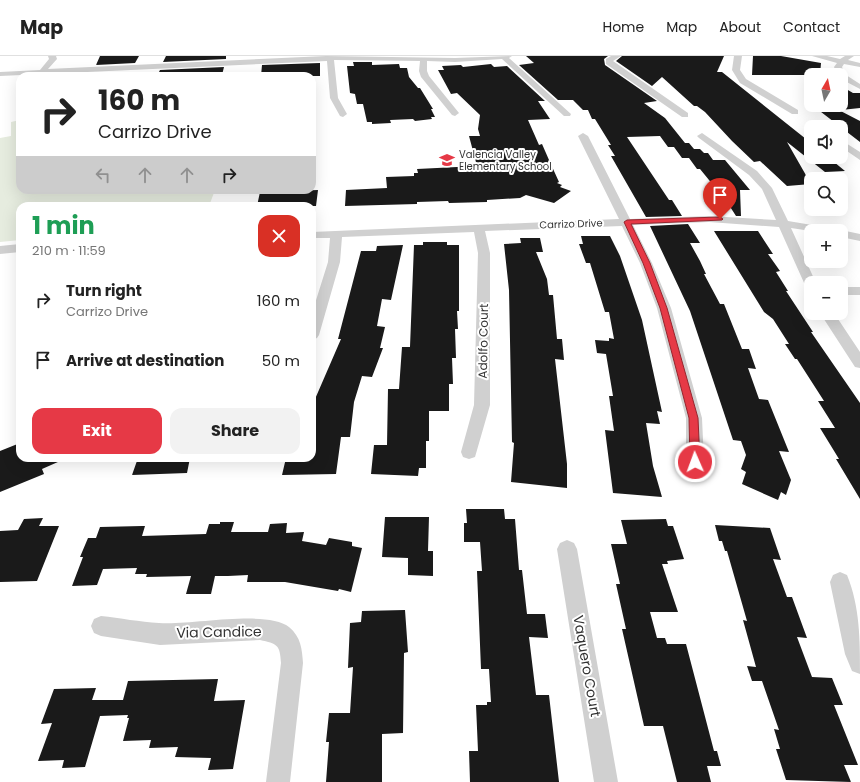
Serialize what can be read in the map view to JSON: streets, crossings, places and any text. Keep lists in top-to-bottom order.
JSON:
{
  "streets": {
    "street": [
      "Carrizo Drive",
      "Adolfo Court",
      "Via Candice",
      "Vaquero Court"
    ]
  },
  "crossings": [
    ["Carrizo Drive", "Adolfo Court"]
  ],
  "places": {
    "school or university": ["Valencia Valley Elementary School"]
  },
  "north": "top",
  "page": {
    "header": "Map",
    "nav": [
      "Home",
      "Map",
      "About",
      "Contact"
    ],
    "map_buttons": ["+", "−"],
    "turn": ["160 m", "Carrizo Drive"],
    "heading": ["1 min", "210 m · 11:59"],
    "list": [
      {
        "name": "Turn right",
        "note": "Carrizo Drive",
        "value": "160 m"
      },
      {
        "name": "Arrive at destination",
        "value": "50 m"
      }
    ],
    "buttons": ["Exit", "Share"]
  }
}
